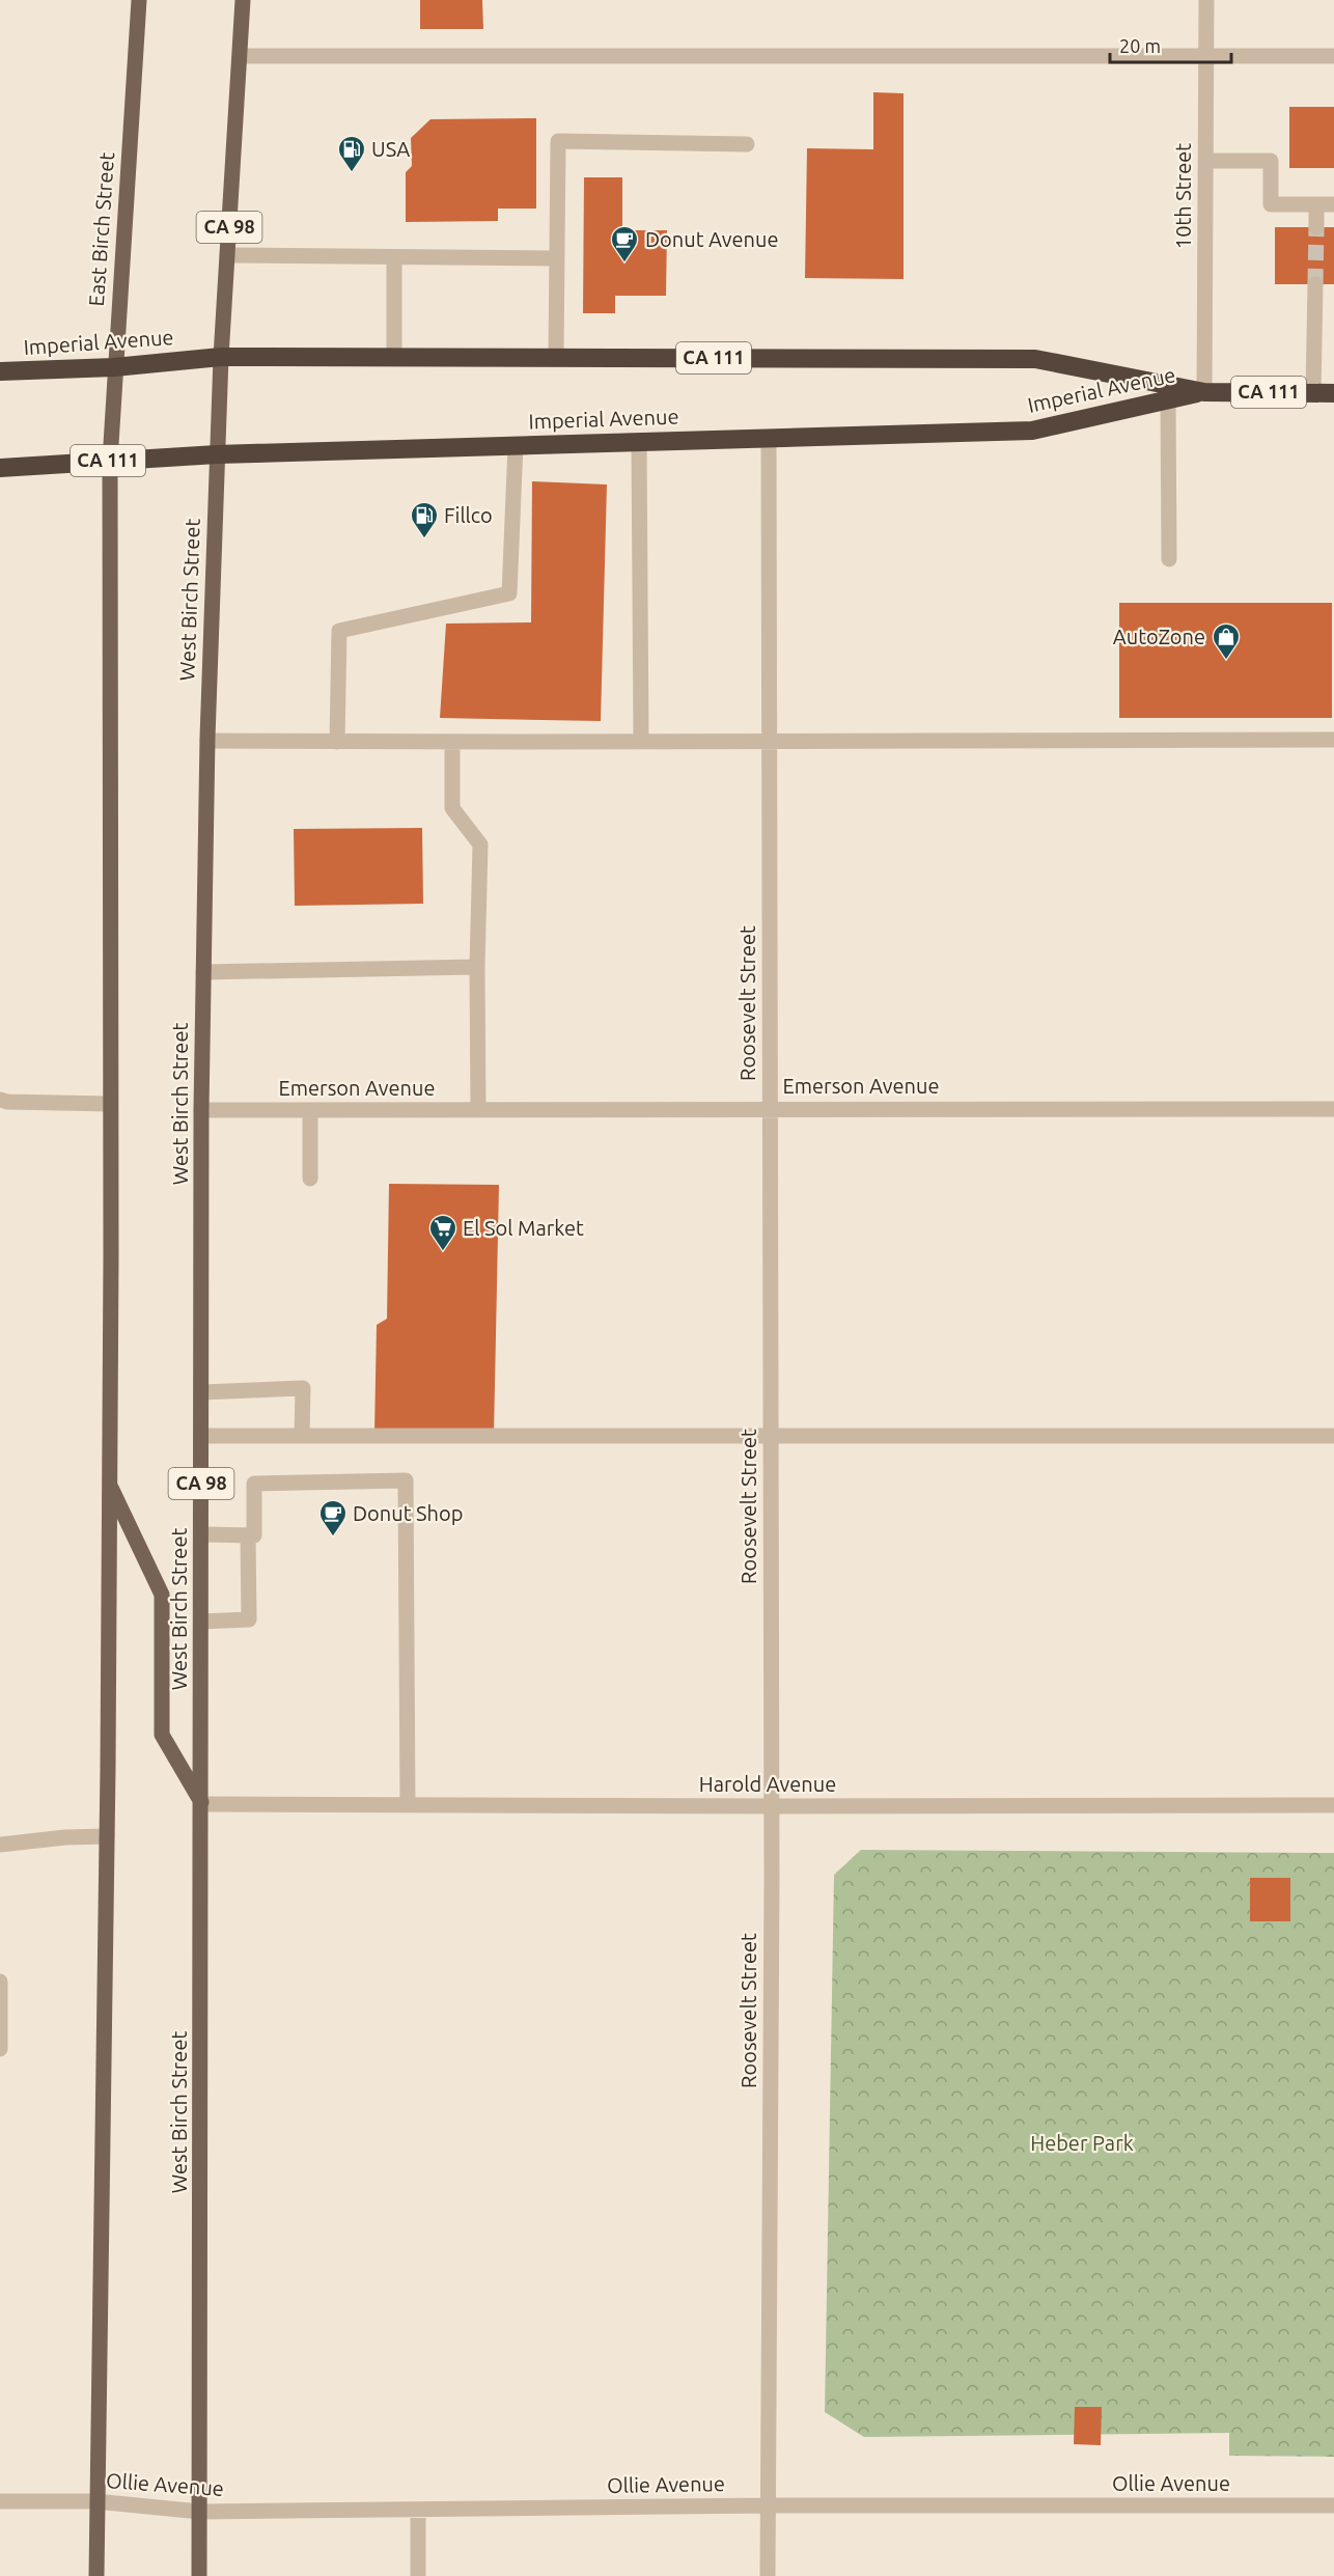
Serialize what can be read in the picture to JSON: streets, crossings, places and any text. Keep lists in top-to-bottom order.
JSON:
{
  "streets": {
    "highway": ["Imperial Avenue", "CA 111"],
    "main road": ["CA 98", "East Birch Street", "West Birch Street"],
    "street": [
      "10th Street",
      "Roosevelt Street",
      "Emerson Avenue",
      "Harold Avenue",
      "Ollie Avenue"
    ]
  },
  "crossings": [
    ["10th Street", "Imperial Avenue"],
    ["CA 98", "Imperial Avenue"],
    ["CA 98", "West Birch Street"],
    ["East Birch Street", "Imperial Avenue"],
    ["Imperial Avenue", "West Birch Street"],
    ["Imperial Avenue", "Roosevelt Street"],
    ["West Birch Street", "Emerson Avenue"],
    ["West Birch Street", "Harold Avenue"],
    ["West Birch Street", "Ollie Avenue"],
    ["Roosevelt Street", "Emerson Avenue"],
    ["Roosevelt Street", "Harold Avenue"],
    ["Roosevelt Street", "Ollie Avenue"]
  ],
  "parks": ["Heber Park"],
  "places": {
    "fuel station": ["USA", "Fillco"],
    "cafe": ["Donut Avenue", "Donut Shop"],
    "shop": ["AutoZone"],
    "supermarket": ["El Sol Market"]
  },
  "scale_bar": "20 m"
}
